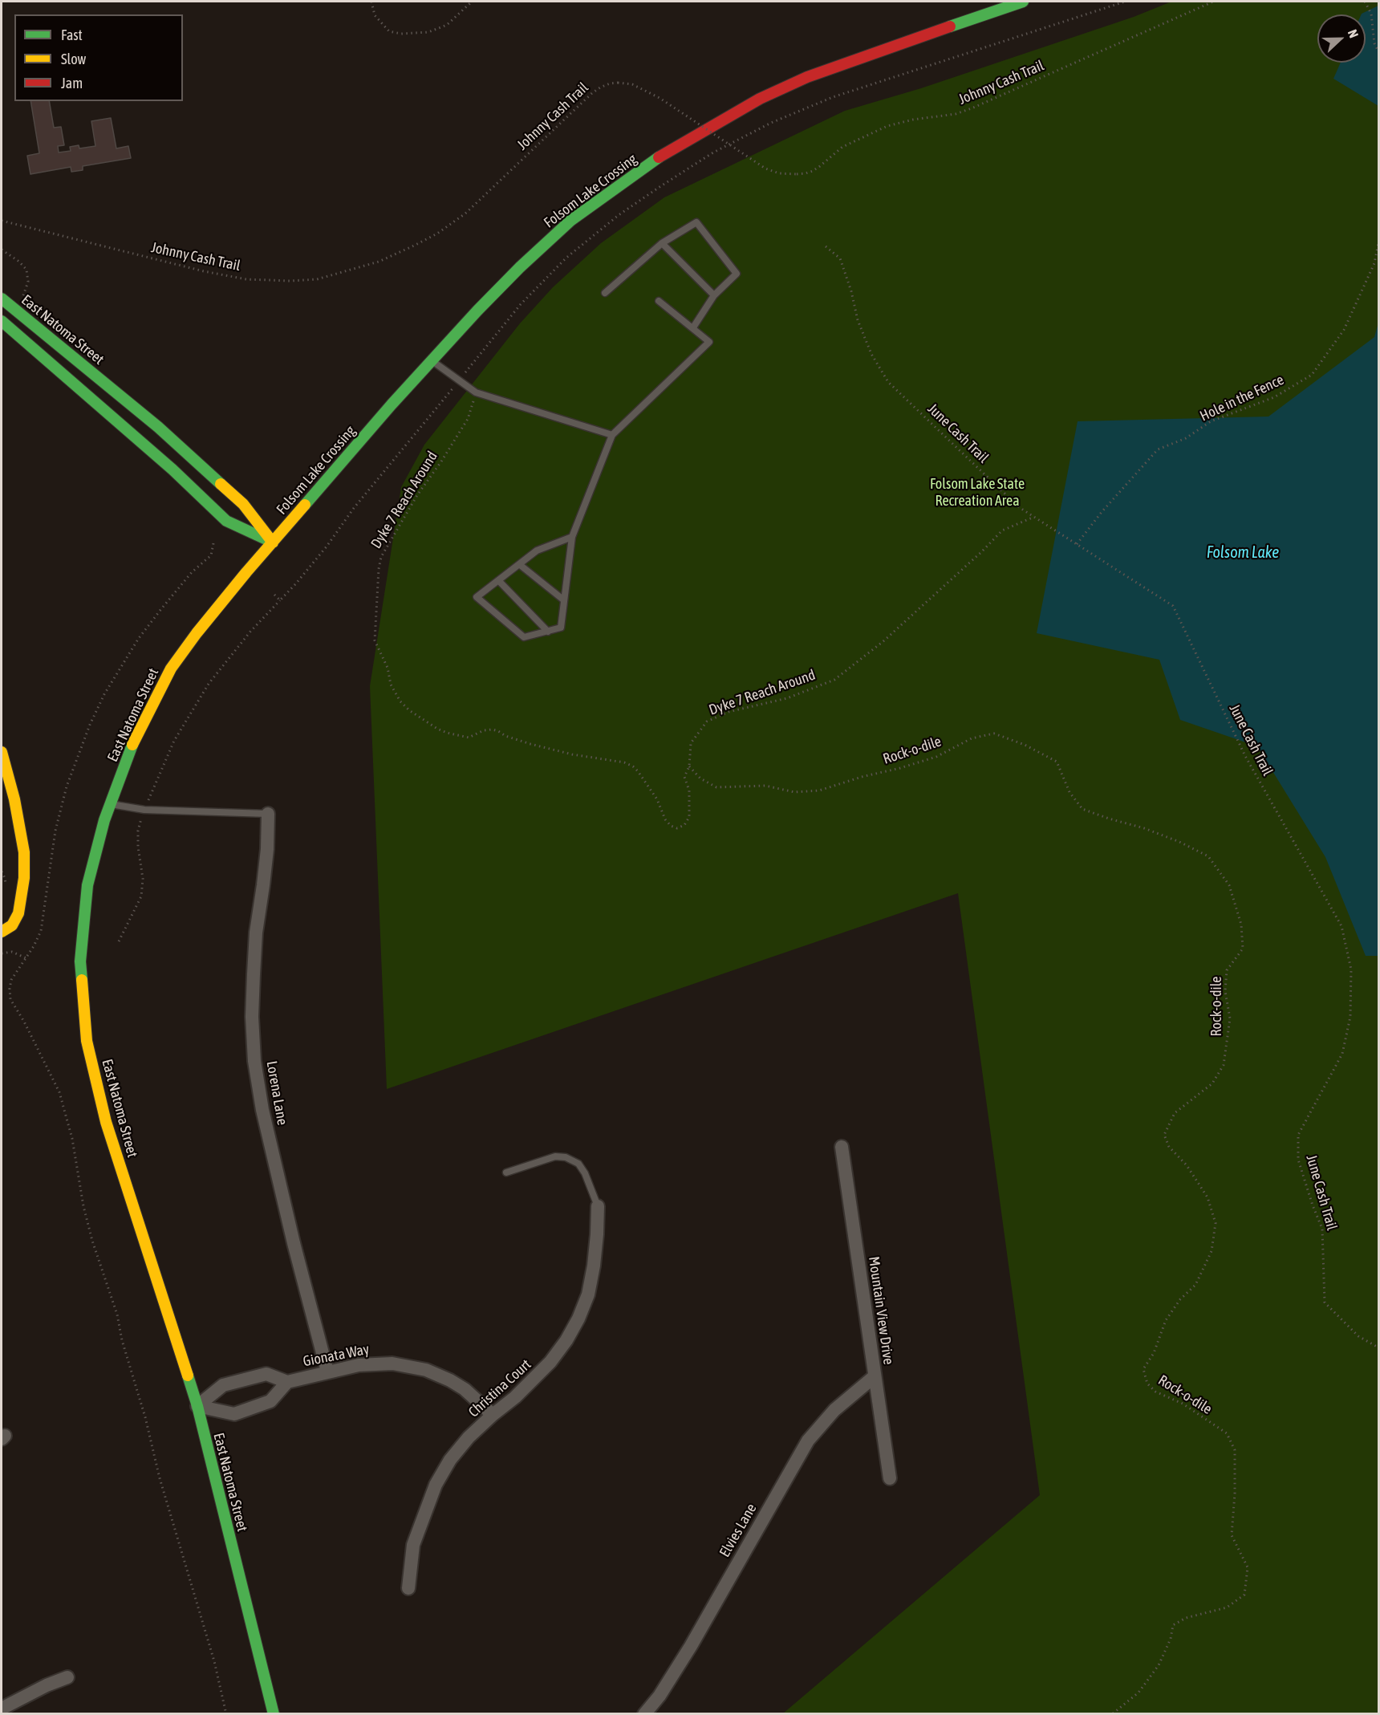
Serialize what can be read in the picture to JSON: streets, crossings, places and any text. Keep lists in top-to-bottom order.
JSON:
{
  "streets": {
    "main road": ["Folsom Lake Crossing", "East Natoma Street"],
    "street": [
      "Lorena Lane",
      "Mountain View Drive",
      "Gionata Way",
      "Christina Court",
      "Elvies Lane"
    ],
    "path": [
      "Johnny Cash Trail",
      "Hole in the Fence",
      "June Cash Trail",
      "Dyke 7 Reach Around",
      "Rock-o-dile"
    ]
  },
  "crossings": [
    ["Folsom Lake Crossing", "East Natoma Street"],
    ["East Natoma Street", "Gionata Way"],
    ["Hole in the Fence", "June Cash Trail"],
    ["June Cash Trail", "Dyke 7 Reach Around"],
    ["Dyke 7 Reach Around", "Rock-o-dile"],
    ["Lorena Lane", "Gionata Way"],
    ["Mountain View Drive", "Elvies Lane"],
    ["Gionata Way", "Christina Court"]
  ],
  "water": ["Folsom Lake"],
  "parks": ["Folsom Lake State Recreation Area"],
  "legend": ["Fast", "Slow", "Jam"],
  "north": "right"
}
